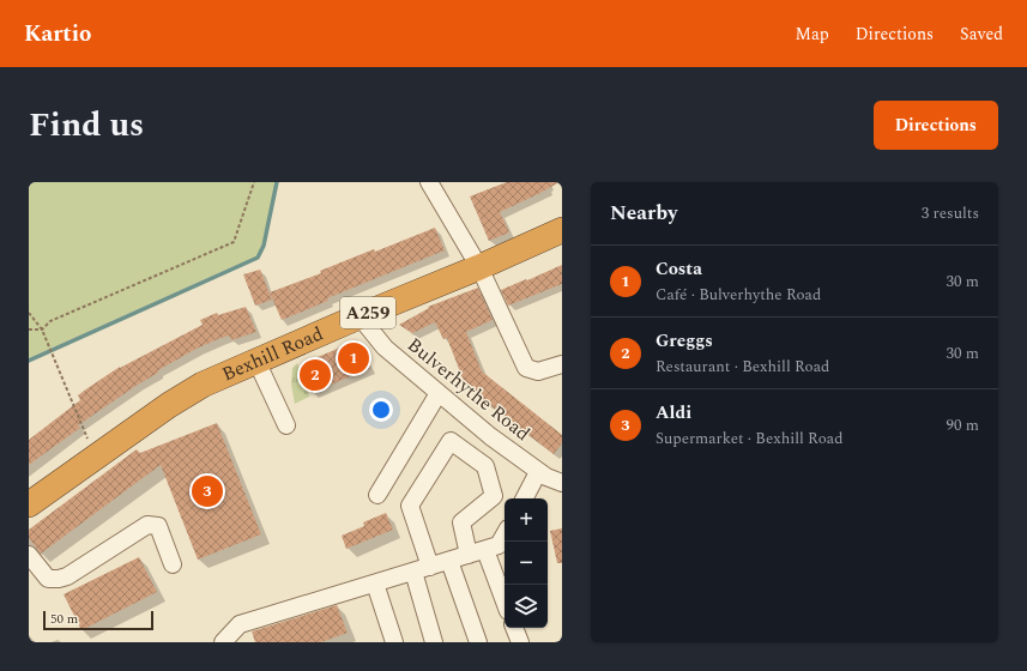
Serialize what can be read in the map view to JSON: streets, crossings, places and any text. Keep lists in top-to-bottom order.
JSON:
{
  "streets": {
    "highway": ["A259", "Bexhill Road"],
    "street": ["Bulverhythe Road"]
  },
  "crossings": [
    ["Bexhill Road", "Bulverhythe Road"]
  ],
  "scale_bar": "50 m",
  "page": {
    "header": "Kartio",
    "nav": ["Map", "Directions", "Saved"],
    "title": "Find us",
    "buttons": "Directions",
    "heading": ["Nearby", "3 results"],
    "list": [
      {
        "mark": "1",
        "name": "Costa",
        "note": "Café · Bulverhythe Road",
        "value": "30 m"
      },
      {
        "mark": "2",
        "name": "Greggs",
        "note": "Restaurant · Bexhill Road",
        "value": "30 m"
      },
      {
        "mark": "3",
        "name": "Aldi",
        "note": "Supermarket · Bexhill Road",
        "value": "90 m"
      }
    ],
    "pins": ["1", "2", "3"],
    "map_buttons": ["+", "−"],
    "scale": "50 m"
  }
}
